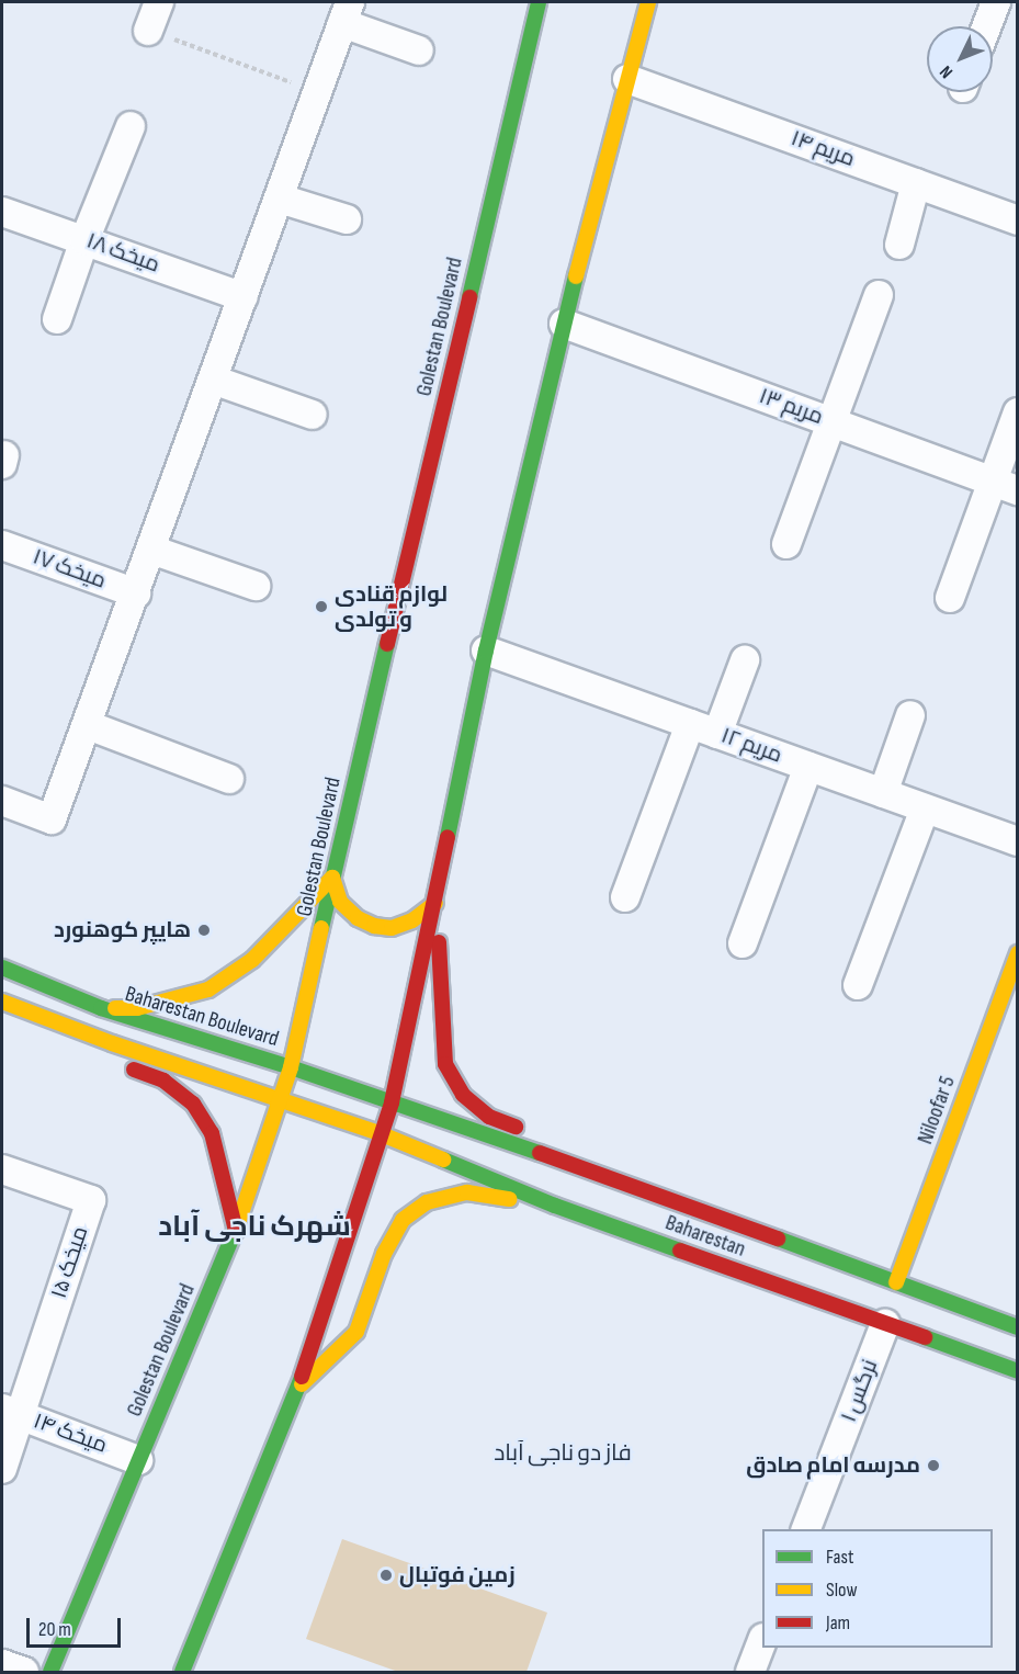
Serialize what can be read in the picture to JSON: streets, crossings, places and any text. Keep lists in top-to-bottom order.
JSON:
{
  "streets": {
    "main road": [
      "Golestan Boulevard",
      "Baharestan Boulevard",
      "Niloofar 5",
      "Baharestan"
    ],
    "street": [
      "مریم ۱۴",
      "میخک ۱۸",
      "مریم ۱۳",
      "میخک ۱۷",
      "مریم ۱۲",
      "میخک ۱۵",
      "نرگس ۱",
      "میخک ۱۴"
    ]
  },
  "crossings": [
    ["Golestan Boulevard", "Baharestan Boulevard"],
    ["Golestan Boulevard", "میخک ۱۴"],
    ["Baharestan Boulevard", "Baharestan"],
    ["Niloofar 5", "Baharestan"],
    ["Baharestan", "نرگس ۱"],
    ["میخک ۱۵", "میخک ۱۴"]
  ],
  "districts": ["شهرک ناجی آباد", "فاز دو ناجی آباد"],
  "places": [
    "لوازم قنادی و تولدی",
    "هایپر کوهنورد",
    "مدرسه امام صادق",
    "زمین فوتبال"
  ],
  "legend": ["Fast", "Slow", "Jam"],
  "scale_bar": "20 m",
  "north": "bottom left"
}
